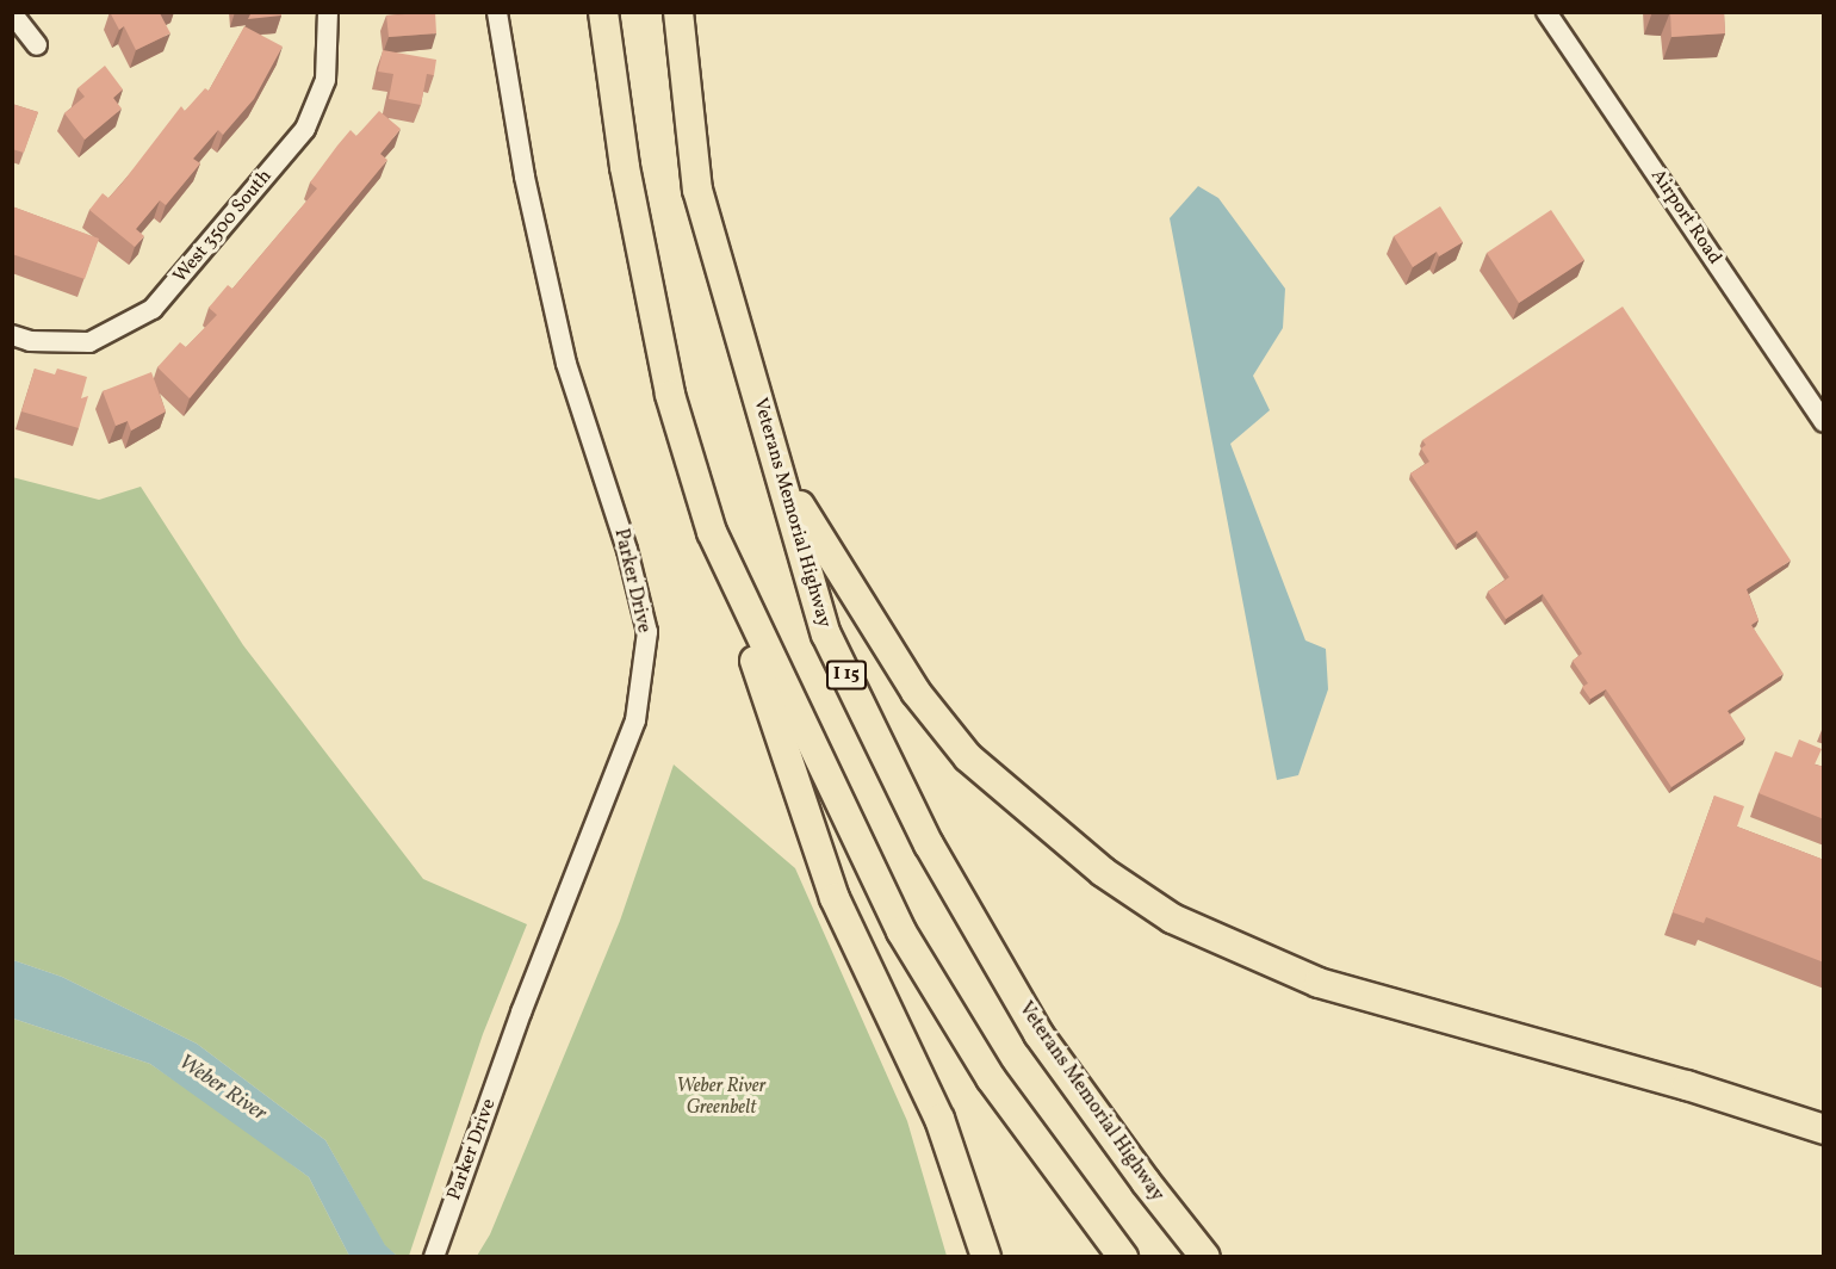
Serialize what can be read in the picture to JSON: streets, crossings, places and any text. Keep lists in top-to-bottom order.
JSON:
{
  "streets": {
    "highway": ["Veterans Memorial Highway", "I 15"],
    "street": ["Airport Road", "West 3500 South", "Parker Drive"]
  },
  "water": ["Weber River"],
  "parks": ["Weber River Greenbelt"]
}
